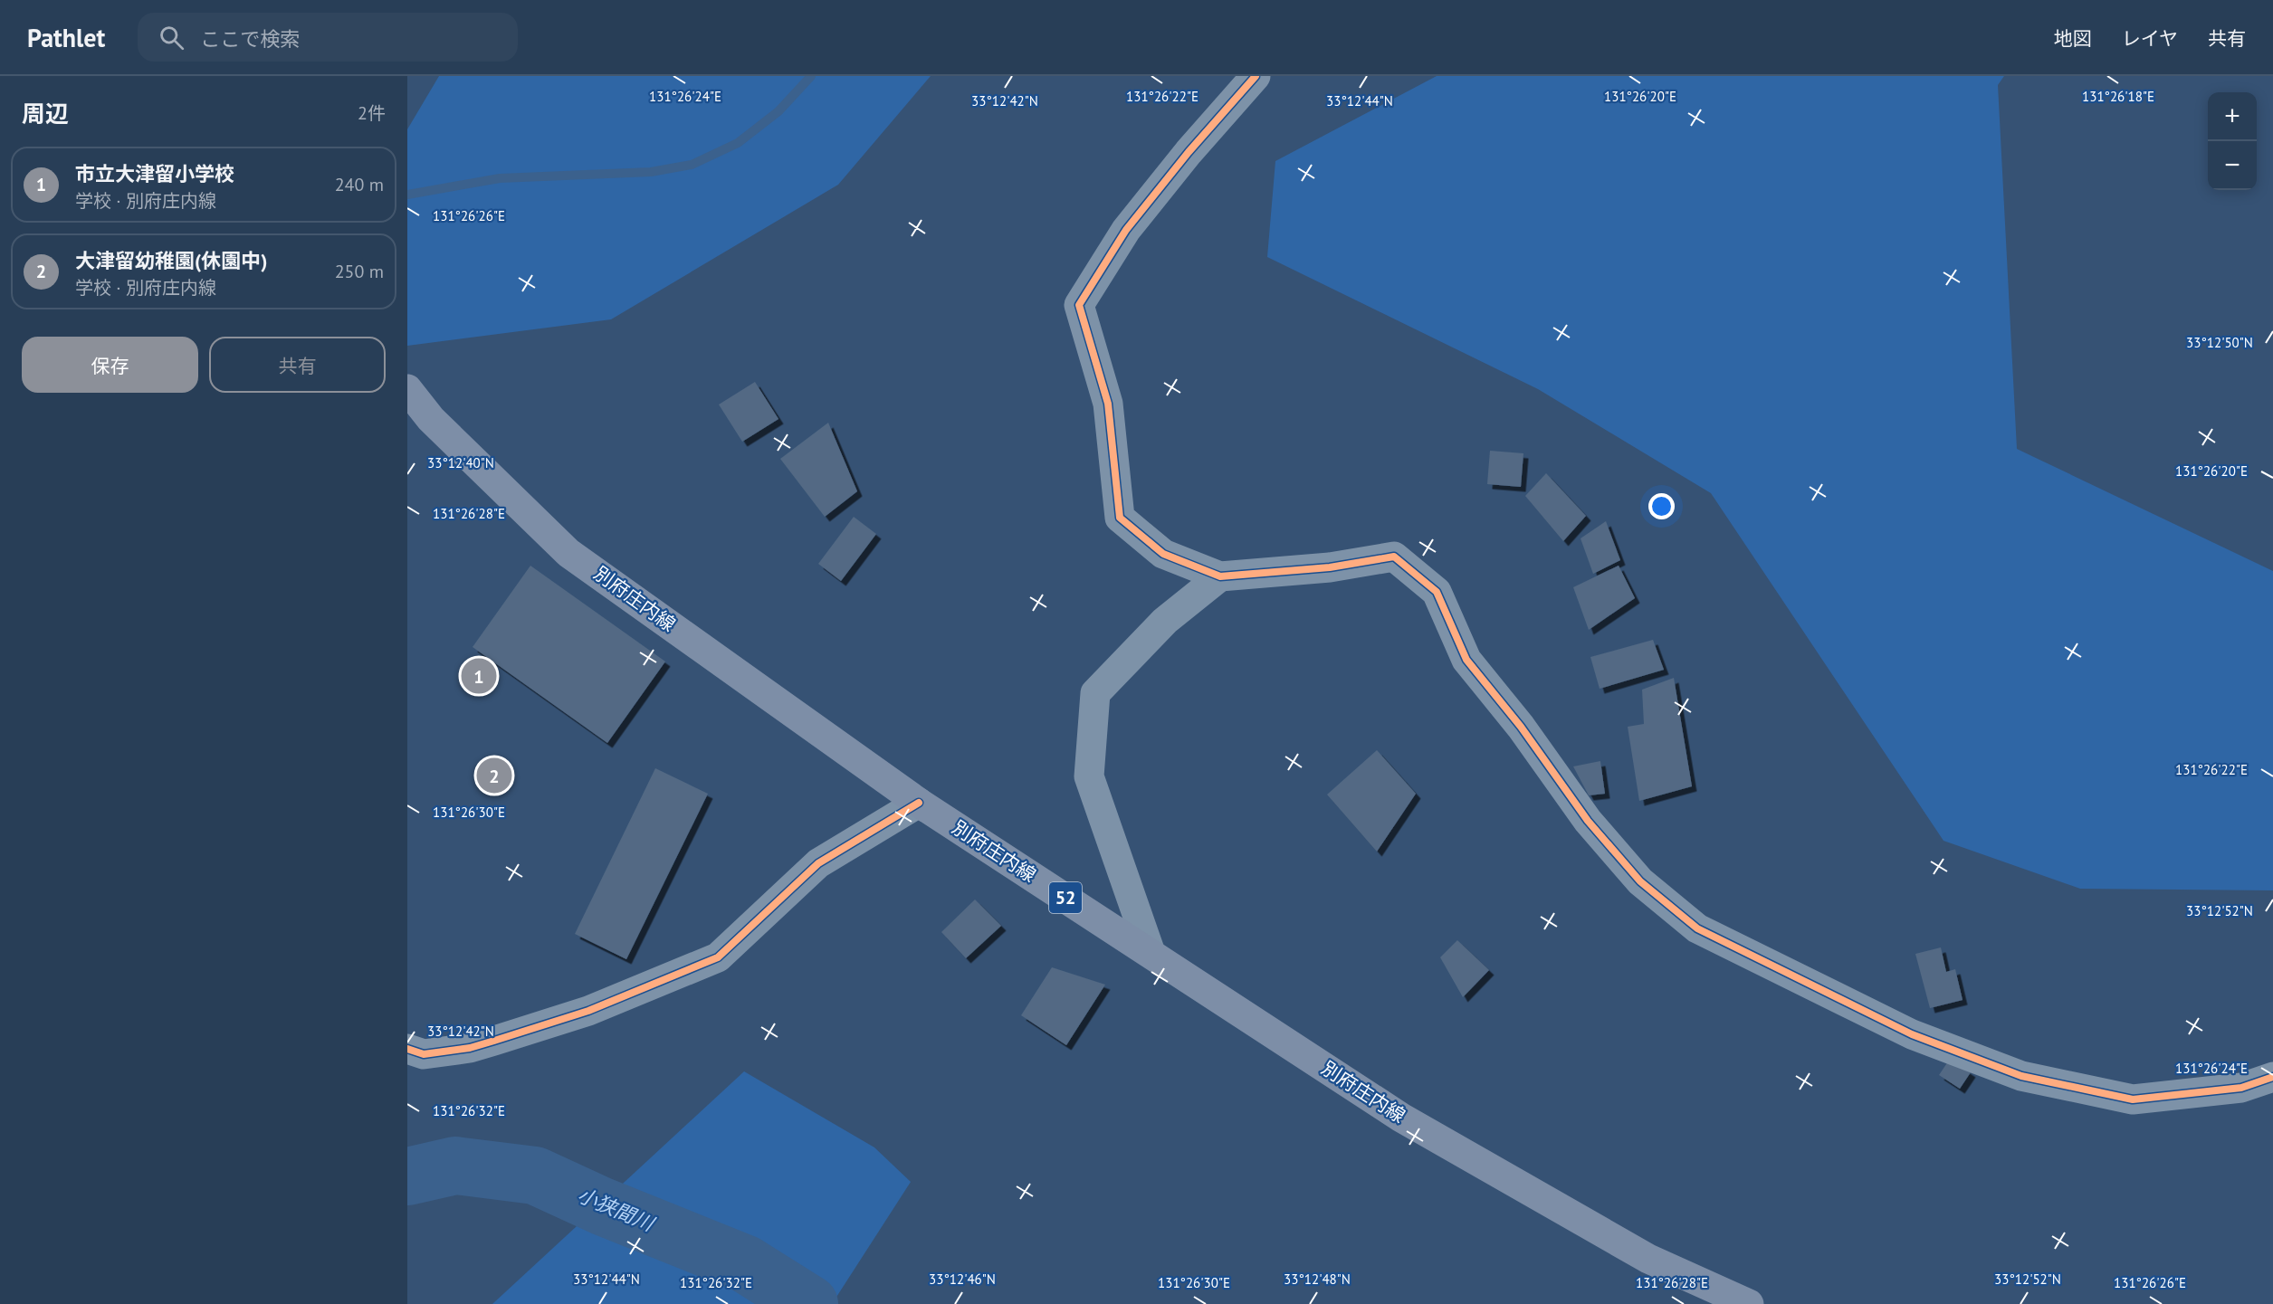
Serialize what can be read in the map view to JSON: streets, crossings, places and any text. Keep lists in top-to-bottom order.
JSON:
{
  "streets": {
    "main road": ["別府庄内線", "52"]
  },
  "water": ["小狭間川"],
  "page": {
    "header": "Pathlet",
    "search": "ここで検索",
    "nav": ["地図", "レイヤ", "共有"],
    "heading": ["周辺", "2件"],
    "map_buttons": ["+", "−"],
    "list": [
      {
        "mark": "1",
        "name": "市立大津留小学校",
        "note": "学校 · 別府庄内線",
        "value": "240 m"
      },
      {
        "mark": "2",
        "name": "大津留幼稚園(休園中)",
        "note": "学校 · 別府庄内線",
        "value": "250 m"
      }
    ],
    "buttons": ["保存", "共有"],
    "pins": ["1", "2"]
  },
  "coordinates": [
    "131°26'24\"E",
    "131°26'22\"E",
    "131°26'20\"E",
    "131°26'18\"E",
    "33°12'42\"N",
    "33°12'44\"N",
    "131°26'26\"E",
    "33°12'50\"N",
    "33°12'40\"N",
    "131°26'28\"E",
    "131°26'30\"E",
    "33°12'52\"N",
    "131°26'32\"E",
    "33°12'46\"N",
    "33°12'48\"N"
  ]
}
